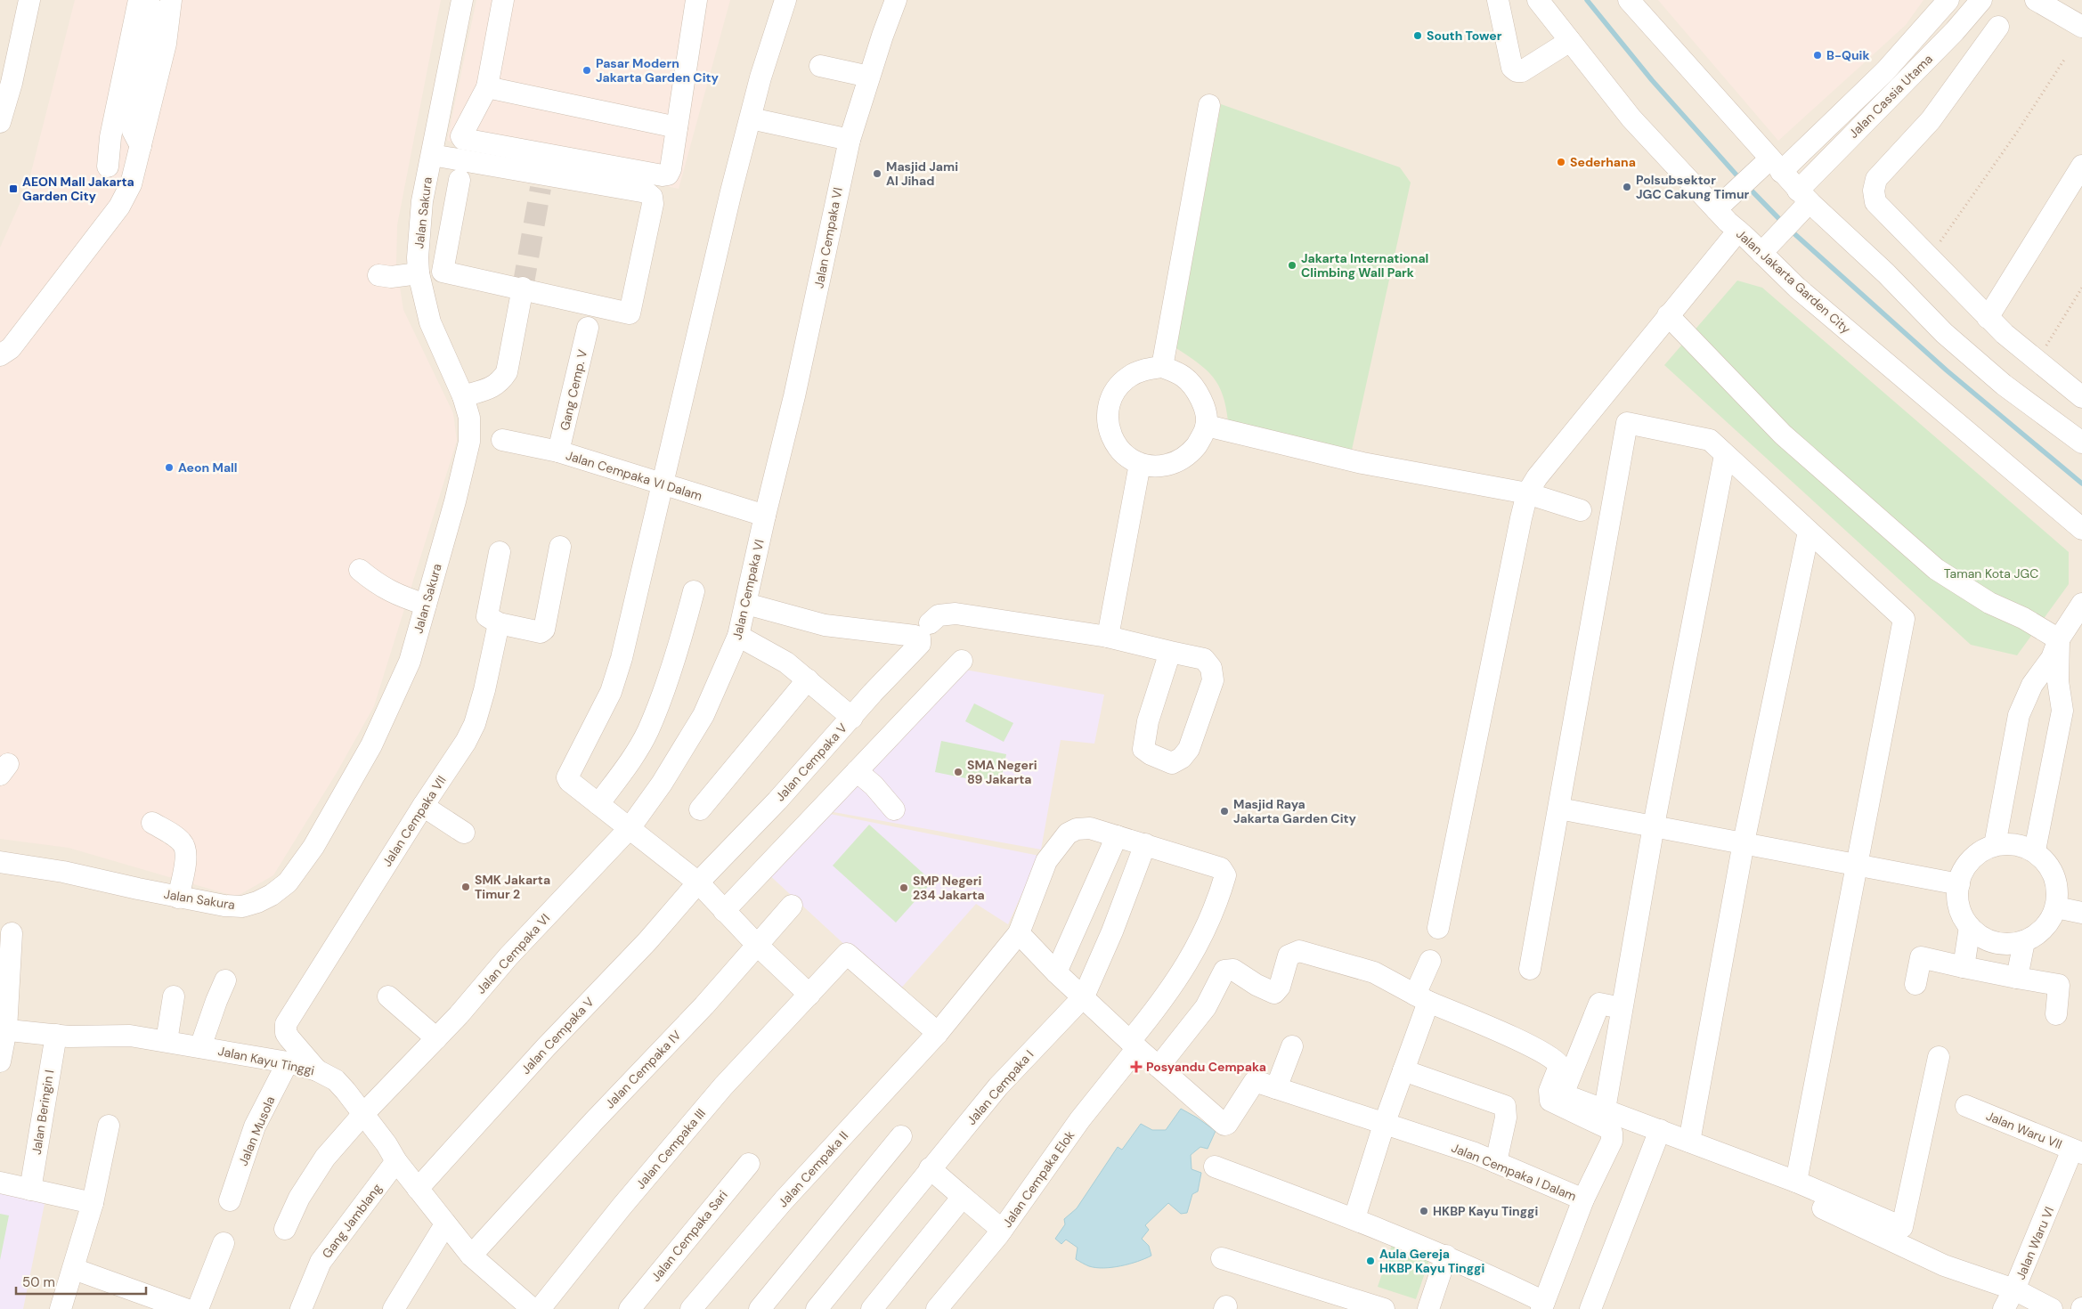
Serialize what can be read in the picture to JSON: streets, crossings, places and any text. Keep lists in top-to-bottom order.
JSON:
{
  "streets": {
    "street": [
      "Jalan Cassia Utama",
      "Jalan Sakura",
      "Jalan Cempaka VI",
      "Jalan Jakarta Garden City",
      "Gang Cemp. V",
      "Jalan Cempaka VI Dalam",
      "Jalan Cempaka V",
      "Jalan Cempaka VII",
      "Jalan Kayu Tinggi",
      "Jalan Cempaka IV",
      "Jalan Cempaka I",
      "Jalan Beringin I",
      "Jalan Waru VII",
      "Jalan Musola",
      "Jalan Cempaka III",
      "Jalan Cempaka II",
      "Jalan Cempaka I Dalam",
      "Jalan Cempaka Elok",
      "Gang Jamblang",
      "Jalan Cempaka Sari",
      "Jalan Waru VI"
    ]
  },
  "crossings": [
    ["Jalan Cassia Utama", "Jalan Jakarta Garden City"],
    ["Jalan Cempaka VI", "Jalan Cempaka VI Dalam"],
    ["Jalan Cempaka VI", "Jalan Kayu Tinggi"],
    ["Gang Cemp. V", "Jalan Cempaka VI Dalam"],
    ["Jalan Cempaka V", "Jalan Kayu Tinggi"],
    ["Jalan Cempaka VII", "Jalan Kayu Tinggi"],
    ["Jalan Kayu Tinggi", "Jalan Cempaka IV"],
    ["Jalan Kayu Tinggi", "Jalan Beringin I"],
    ["Jalan Kayu Tinggi", "Jalan Musola"],
    ["Jalan Kayu Tinggi", "Gang Jamblang"],
    ["Jalan Cempaka I", "Jalan Cempaka II"],
    ["Jalan Cempaka I", "Jalan Cempaka Elok"],
    ["Jalan Waru VII", "Jalan Waru VI"],
    ["Jalan Cempaka III", "Jalan Cempaka II"],
    ["Jalan Cempaka II", "Jalan Cempaka Elok"]
  ],
  "parks": ["Taman Kota JGC"],
  "places": {
    "other": [
      "South Tower",
      "B-Quik",
      "Pasar Modern Jakarta Garden City",
      "Sederhana",
      "Masjid Jami Al Jihad",
      "Polsubsektor JGC Cakung Timur",
      "Jakarta International Climbing Wall Park",
      "Aeon Mall",
      "SMA Negeri 89 Jakarta",
      "Masjid Raya Jakarta Garden City",
      "SMK Jakarta Timur 2",
      "SMP Negeri 234 Jakarta",
      "HKBP Kayu Tinggi",
      "Aula Gereja HKBP Kayu Tinggi"
    ],
    "transit": ["AEON Mall Jakarta Garden City"],
    "health": ["Posyandu Cempaka"]
  },
  "scale_bar": "50 m"
}
